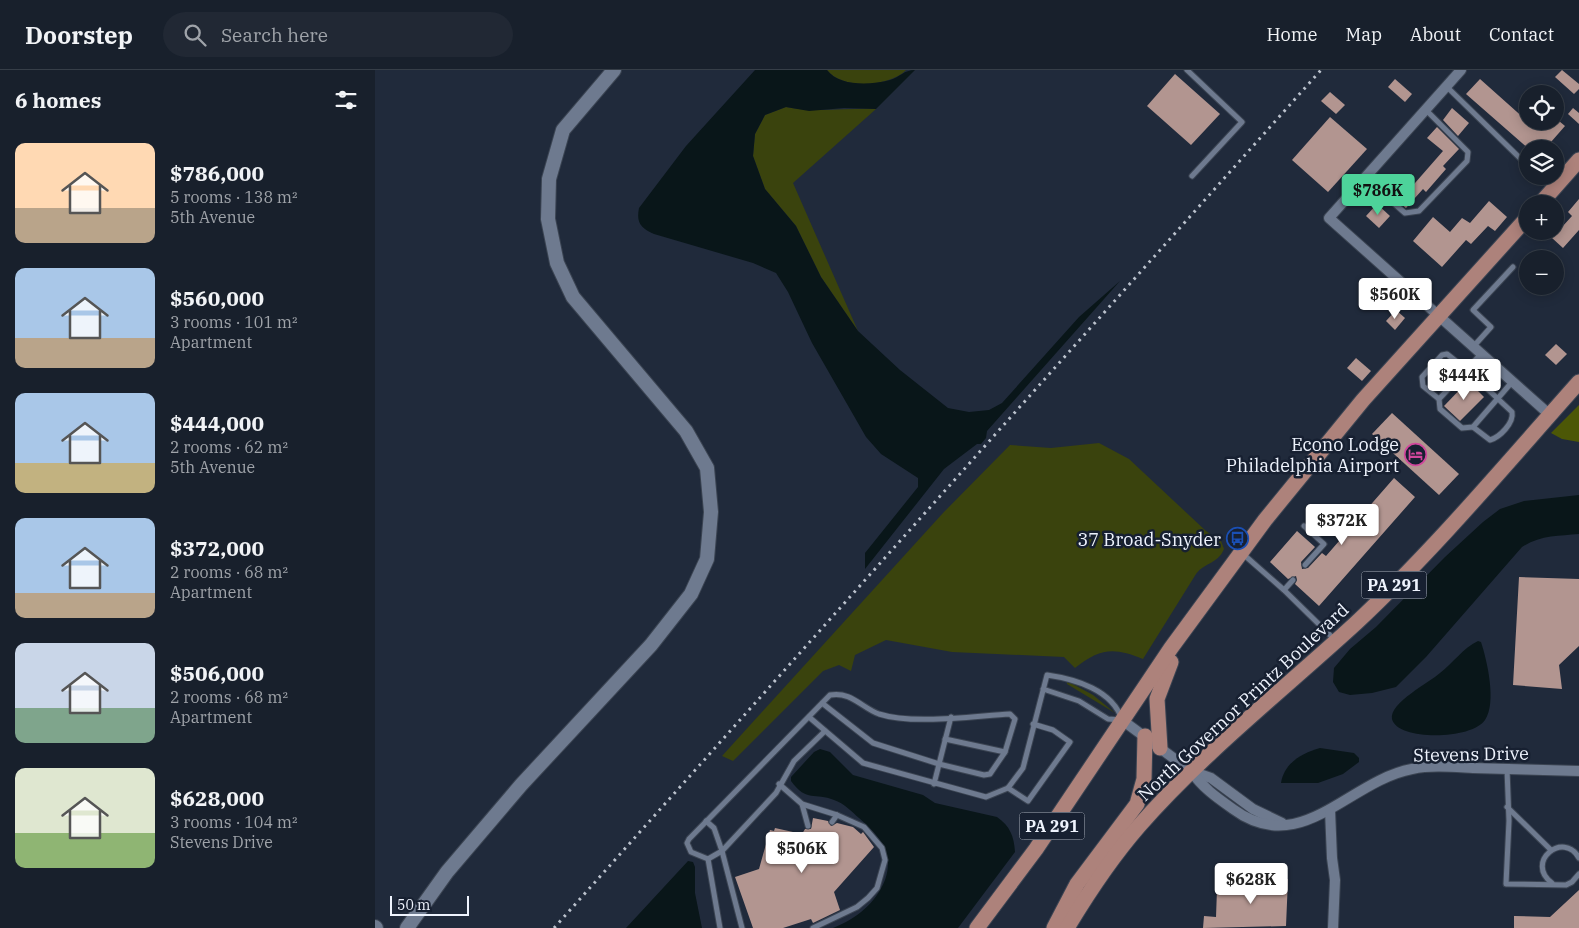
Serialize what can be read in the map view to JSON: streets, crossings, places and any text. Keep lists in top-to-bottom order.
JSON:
{
  "streets": {
    "main road": ["PA 291", "North Governor Printz Boulevard"],
    "street": ["Stevens Drive"]
  },
  "crossings": [
    ["PA 291", "Stevens Drive"],
    ["North Governor Printz Boulevard", "Stevens Drive"]
  ],
  "places": {
    "hotel": ["Econo Lodge Philadelphia Airport"],
    "bus stop": ["37 Broad-Snyder"]
  },
  "scale_bar": "50 m",
  "page": {
    "header": "Doorstep",
    "search": "Search here",
    "nav": [
      "Home",
      "Map",
      "About",
      "Contact"
    ],
    "heading": "6 homes",
    "map_buttons": ["+", "−"],
    "list": [
      {
        "name": "$786,000",
        "note": "5 rooms · 138 m² · 5th Avenue"
      },
      {
        "name": "$560,000",
        "note": "3 rooms · 101 m² · Apartment"
      },
      {
        "name": "$444,000",
        "note": "2 rooms · 62 m² · 5th Avenue"
      },
      {
        "name": "$372,000",
        "note": "2 rooms · 68 m² · Apartment"
      },
      {
        "name": "$506,000",
        "note": "2 rooms · 68 m² · Apartment"
      },
      {
        "name": "$628,000",
        "note": "3 rooms · 104 m² · Stevens Drive"
      }
    ],
    "price": [
      "$786K",
      "$560K",
      "$444K",
      "$372K",
      "$506K",
      "$628K"
    ],
    "scale": "50 m"
  }
}
